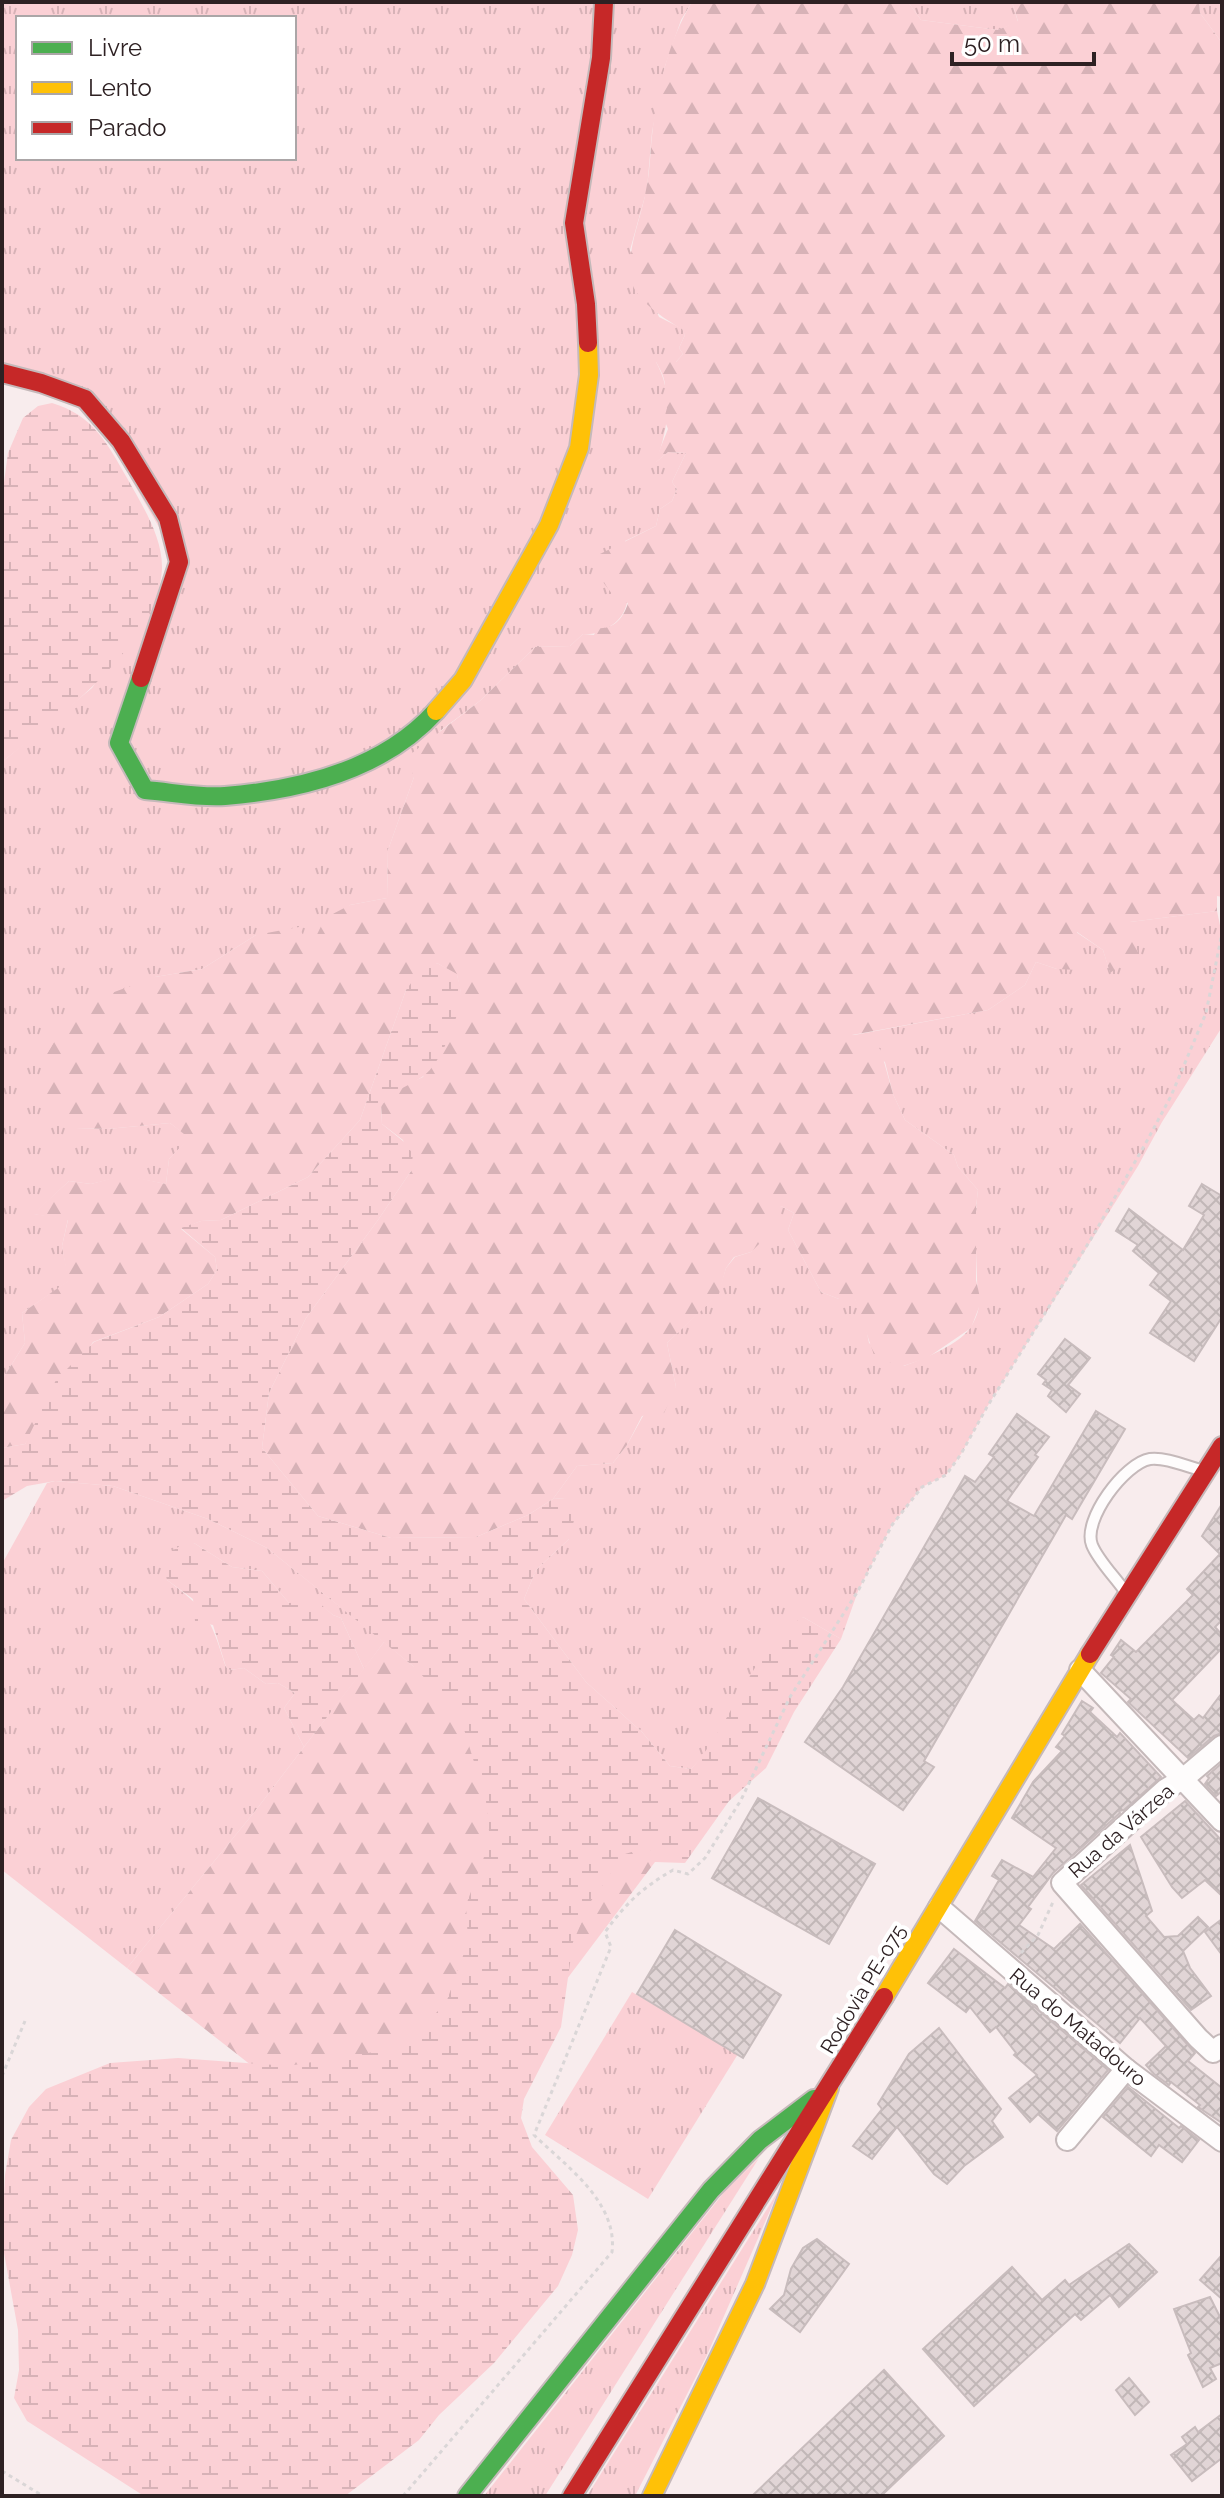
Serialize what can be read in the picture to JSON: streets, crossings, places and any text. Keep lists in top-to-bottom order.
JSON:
{
  "streets": {
    "main road": ["Rodovia PE-075"],
    "street": ["Rua da Várzea", "Rua do Matadouro"]
  },
  "crossings": [
    ["Rua da Várzea", "Rua do Matadouro"],
    ["Rodovia PE-075", "Rua do Matadouro"]
  ],
  "legend": ["Livre", "Lento", "Parado"],
  "scale_bar": "50 m"
}
